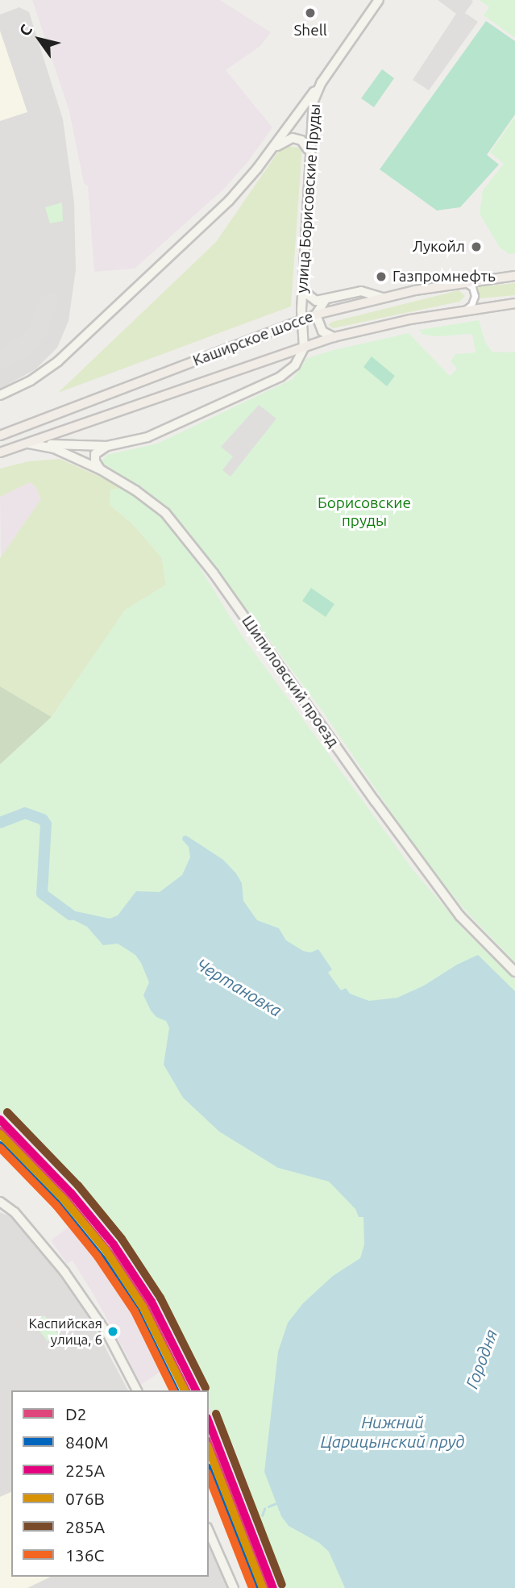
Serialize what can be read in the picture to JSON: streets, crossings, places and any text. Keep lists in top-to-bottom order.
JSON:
{
  "streets": {
    "main road": ["улица Борисовские Пруды", "Каширское шоссе", "Шипиловский проезд"]
  },
  "crossings": [
    ["улица Борисовские Пруды", "Каширское шоссе"],
    ["Каширское шоссе", "Шипиловский проезд"]
  ],
  "water": ["Чертановка", "Городня", "Нижний Царицынский пруд"],
  "parks": ["Борисовские пруды"],
  "places": [
    "Shell",
    "Лукойл",
    "Газпромнефть",
    "Каспийская улица, 6"
  ],
  "lines": [
    "transit line 285А",
    "transit line 225А",
    "transit line D2",
    "transit line 076В",
    "transit line 840М",
    "transit line 136С"
  ],
  "legend": [
    "D2",
    "840М",
    "225А",
    "076В",
    "285А",
    "136С"
  ],
  "north": "top left"
}
